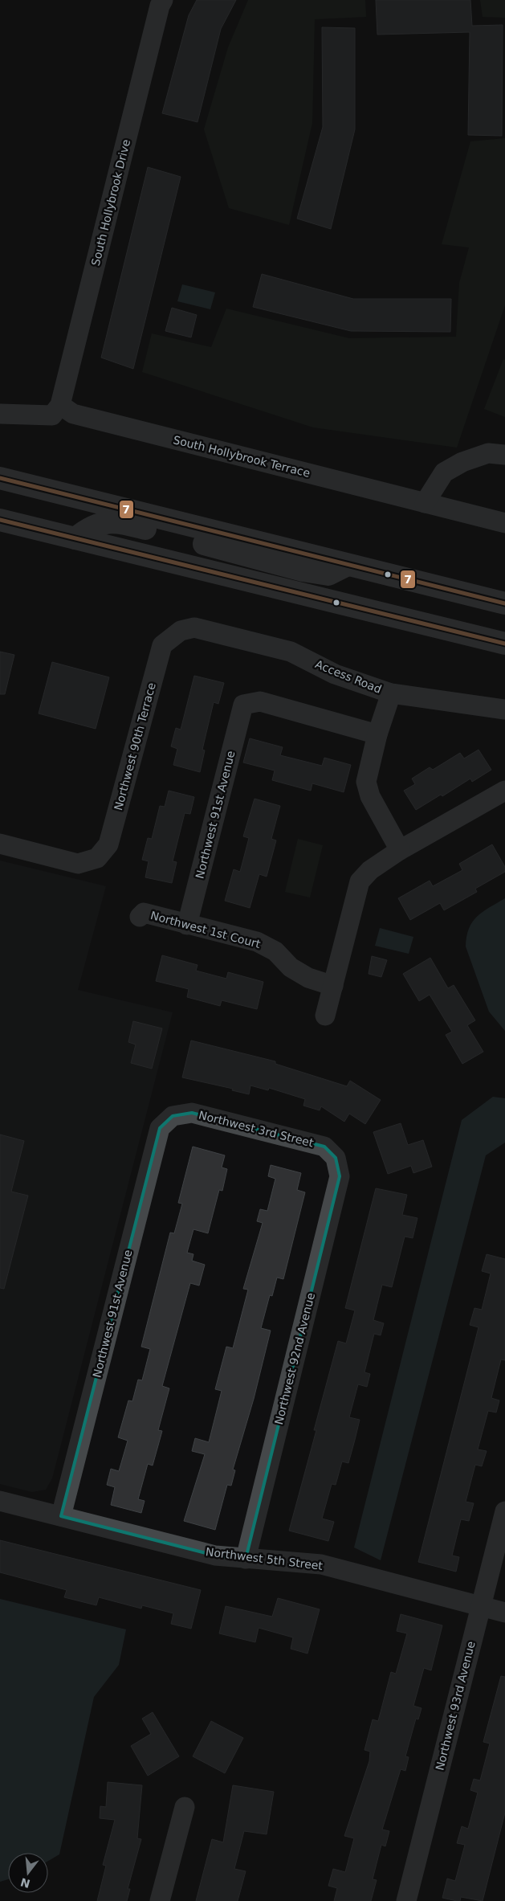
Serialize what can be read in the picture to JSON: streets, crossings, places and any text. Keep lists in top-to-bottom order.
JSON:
{
  "streets": {
    "street": [
      "South Hollybrook Drive",
      "South Hollybrook Terrace",
      "Access Road",
      "Northwest 90th Terrace",
      "Northwest 91st Avenue",
      "Northwest 1st Court",
      "Northwest 3rd Street",
      "Northwest 92nd Avenue",
      "Northwest 5th Street",
      "Northwest 93rd Avenue"
    ]
  },
  "crossings": [
    ["South Hollybrook Drive", "South Hollybrook Terrace"],
    ["Access Road", "Northwest 90th Terrace"],
    ["Northwest 91st Avenue", "Northwest 1st Court"],
    ["Northwest 91st Avenue", "Northwest 3rd Street"],
    ["Northwest 91st Avenue", "Northwest 5th Street"],
    ["Northwest 3rd Street", "Northwest 92nd Avenue"],
    ["Northwest 92nd Avenue", "Northwest 5th Street"],
    ["Northwest 5th Street", "Northwest 93rd Avenue"]
  ],
  "lines": ["transit line 7"],
  "north": "bottom"
}
